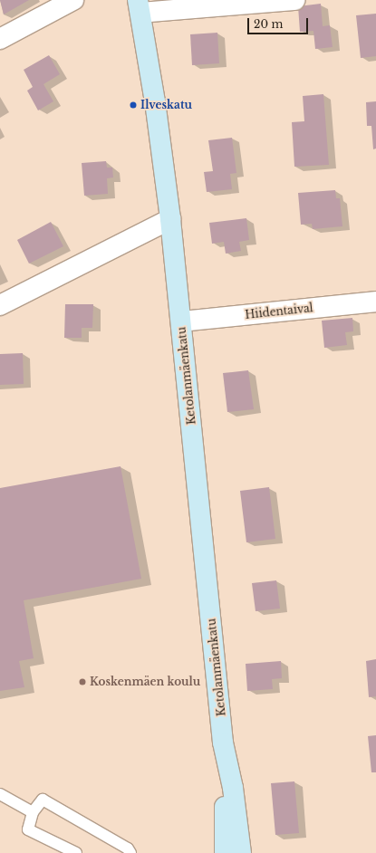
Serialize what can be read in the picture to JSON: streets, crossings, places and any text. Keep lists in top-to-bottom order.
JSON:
{
  "streets": {
    "main road": ["Ketolanmäenkatu"],
    "street": ["Hiidentaival"]
  },
  "crossings": [
    ["Hiidentaival", "Ketolanmäenkatu"]
  ],
  "places": ["Ilveskatu", "Koskenmäen koulu"],
  "scale_bar": "20 m"
}
